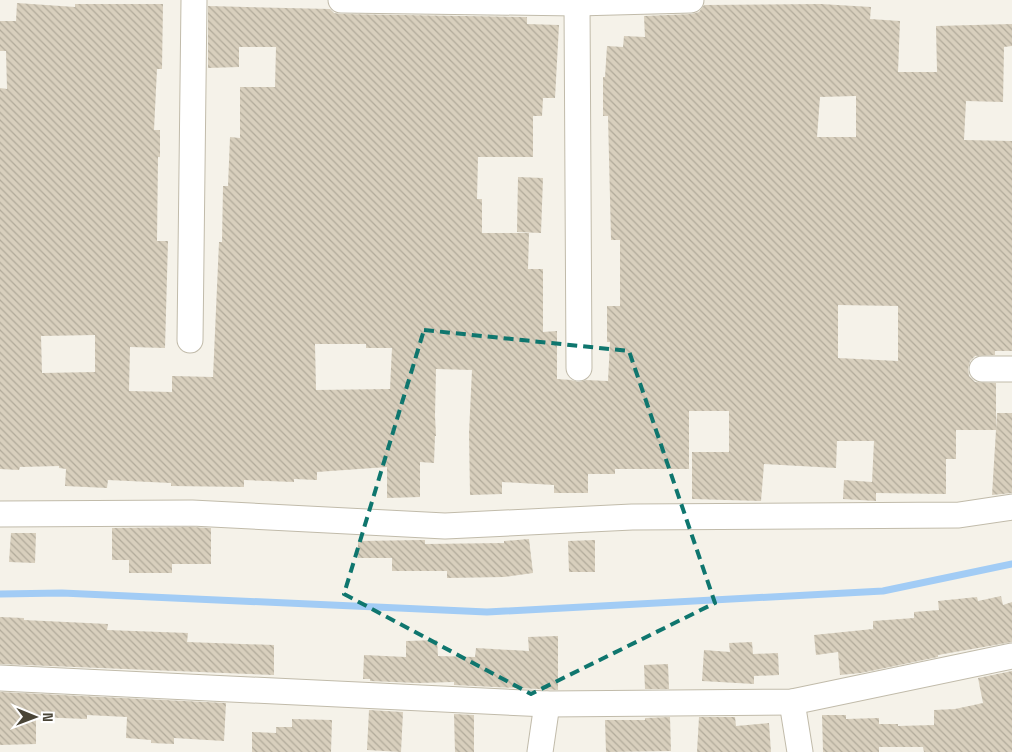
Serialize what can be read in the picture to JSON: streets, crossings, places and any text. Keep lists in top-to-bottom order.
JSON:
{
  "north": "right"
}
